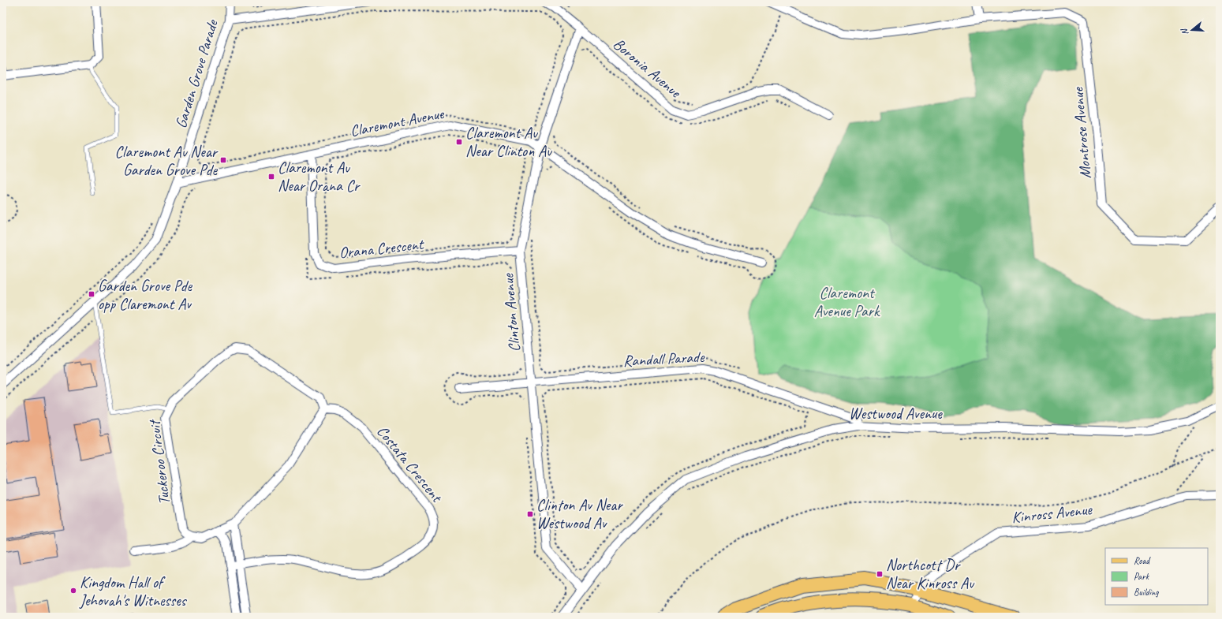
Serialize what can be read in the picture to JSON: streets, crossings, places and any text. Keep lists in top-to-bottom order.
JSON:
{
  "streets": {
    "street": [
      "Boronia Avenue",
      "Garden Grove Parade",
      "Claremont Avenue",
      "Montrose Avenue",
      "Orana Crescent",
      "Clinton Avenue",
      "Randall Parade",
      "Westwood Avenue",
      "Tuckeroo Circuit",
      "Costata Crescent",
      "Kinross Avenue"
    ]
  },
  "crossings": [
    ["Boronia Avenue", "Clinton Avenue"],
    ["Garden Grove Parade", "Claremont Avenue"],
    ["Claremont Avenue", "Orana Crescent"],
    ["Claremont Avenue", "Clinton Avenue"],
    ["Orana Crescent", "Clinton Avenue"],
    ["Clinton Avenue", "Randall Parade"],
    ["Clinton Avenue", "Westwood Avenue"],
    ["Randall Parade", "Westwood Avenue"],
    ["Tuckeroo Circuit", "Costata Crescent"]
  ],
  "parks": ["Claremont Avenue Park"],
  "places": {
    "transit": [
      "Claremont Av Near Clinton Av",
      "Claremont Av Near Garden Grove Pde",
      "Claremont Av Near Orana Cr",
      "Garden Grove Pde opp Claremont Av",
      "Clinton Av Near Westwood Av",
      "Northcott Dr Near Kinross Av"
    ],
    "other": ["Kingdom Hall of Jehovah's Witnesses"]
  },
  "legend": ["Road", "Park", "Building"],
  "north": "left"
}
